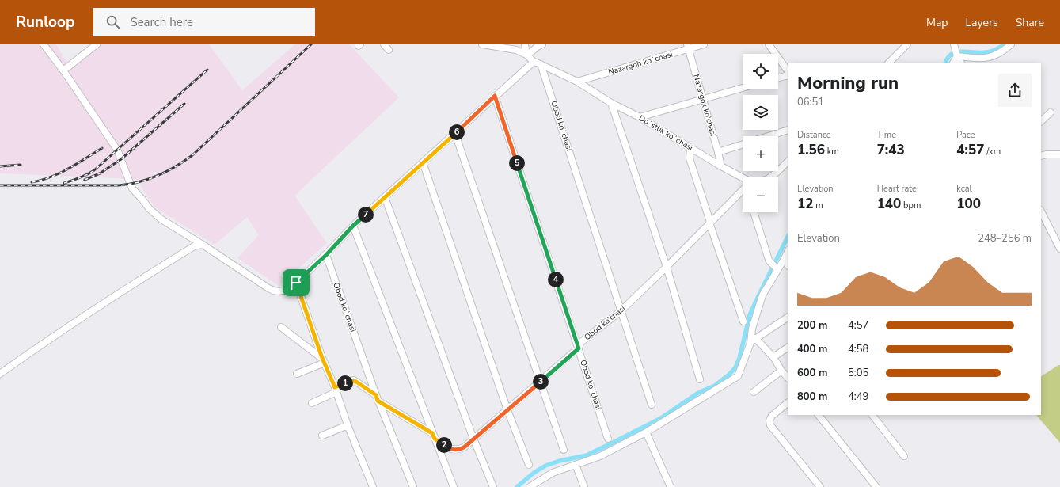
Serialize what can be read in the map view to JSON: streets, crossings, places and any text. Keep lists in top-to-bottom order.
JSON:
{
  "streets": {
    "street": [
      "Nazargoh koʻchasi",
      "Nazargox ko'chasi",
      "Obod koʻchasi",
      "Doʻstlik koʻchasi",
      "Obod ko'chasi"
    ]
  },
  "crossings": [
    ["Nazargoh koʻchasi", "Nazargox ko'chasi"],
    ["Nazargoh koʻchasi", "Doʻstlik koʻchasi"],
    ["Nazargox ko'chasi", "Doʻstlik koʻchasi"],
    ["Obod koʻchasi", "Doʻstlik koʻchasi"],
    ["Obod koʻchasi", "Obod ko'chasi"]
  ],
  "page": {
    "header": "Runloop",
    "search": "Search here",
    "nav": ["Map", "Layers", "Share"],
    "map_buttons": ["+", "−"],
    "heading": ["Morning run", "06:51"],
    "stats": [
      ["Distance", "1.56 km"],
      ["Time", "7:43"],
      ["Pace", "4:57 /km"],
      ["Elevation", "12 m"],
      ["Heart rate", "140 bpm"],
      ["kcal", "100"]
    ],
    "pins": [
      "6",
      "5",
      "7",
      "4",
      "3",
      "1",
      "2"
    ],
    "chart": ["Elevation", "248–256 m"],
    "list": [
      {
        "name": "200 m",
        "note": "4:57"
      },
      {
        "name": "400 m",
        "note": "4:58"
      },
      {
        "name": "600 m",
        "note": "5:05"
      },
      {
        "name": "800 m",
        "note": "4:49"
      }
    ]
  }
}
